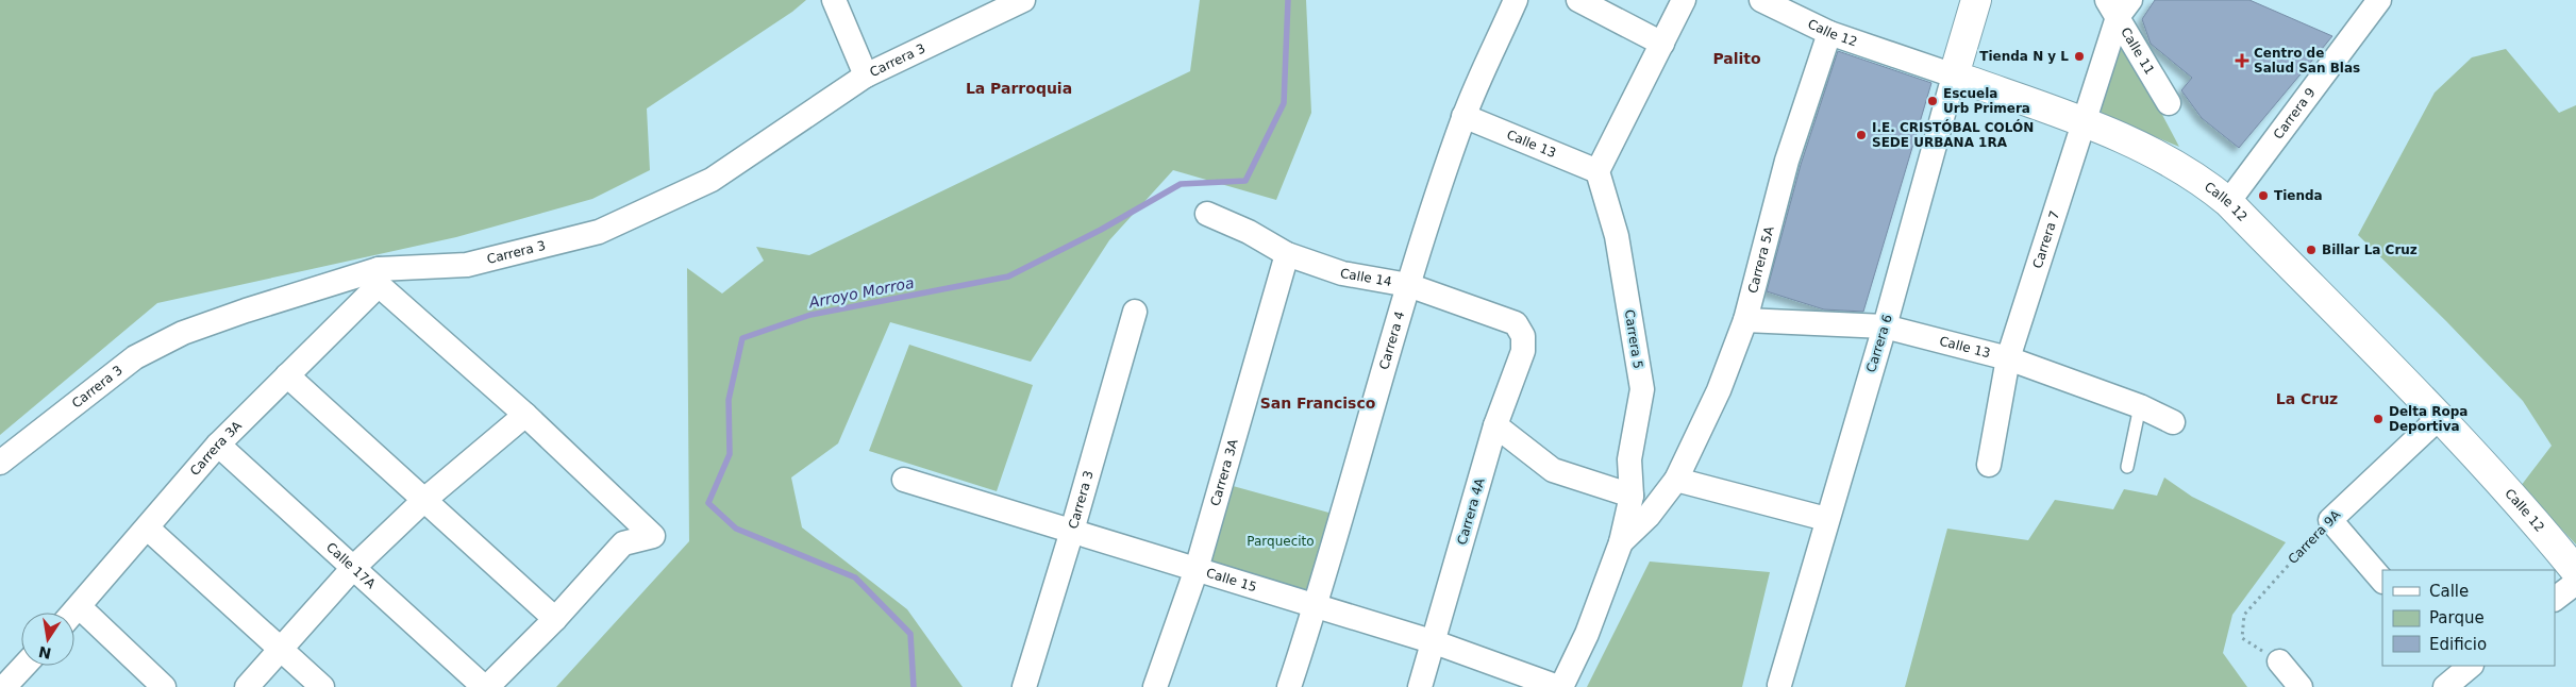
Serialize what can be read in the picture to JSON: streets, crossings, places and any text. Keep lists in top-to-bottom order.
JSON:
{
  "streets": {
    "street": [
      "Calle 12",
      "Calle 11",
      "Carrera 3",
      "Carrera 9",
      "Calle 13",
      "Carrera 7",
      "Carrera 5A",
      "Calle 14",
      "Carrera 5",
      "Carrera 4",
      "Carrera 6",
      "Carrera 3A",
      "Carrera 4A",
      "Carrera 9A",
      "Calle 17A",
      "Calle 15"
    ]
  },
  "crossings": [
    ["Calle 12", "Carrera 9"],
    ["Calle 12", "Carrera 7"],
    ["Calle 12", "Carrera 5A"],
    ["Calle 12", "Carrera 6"],
    ["Calle 12", "Carrera 9A"],
    ["Calle 11", "Carrera 7"],
    ["Carrera 3", "Carrera 3A"],
    ["Carrera 3", "Calle 15"],
    ["Calle 13", "Carrera 7"],
    ["Calle 13", "Carrera 5A"],
    ["Calle 13", "Carrera 5"],
    ["Calle 13", "Carrera 4"],
    ["Calle 13", "Carrera 6"],
    ["Carrera 5A", "Carrera 5"],
    ["Calle 14", "Carrera 4"],
    ["Calle 14", "Carrera 3A"],
    ["Calle 14", "Carrera 4A"],
    ["Carrera 5", "Calle 15"],
    ["Carrera 4", "Calle 15"],
    ["Carrera 3A", "Calle 17A"],
    ["Carrera 3A", "Calle 15"],
    ["Carrera 4A", "Calle 15"]
  ],
  "districts": [
    "Palito",
    "La Parroquia",
    "La Cruz",
    "San Francisco"
  ],
  "water": ["Arroyo Morroa"],
  "parks": ["Parquecito"],
  "places": {
    "other": [
      "Tienda N y L",
      "Escuela Urb Primera",
      "I.E. CRISTÓBAL COLÓN SEDE URBANA 1RA",
      "Tienda",
      "Billar La Cruz",
      "Delta Ropa Deportiva"
    ],
    "health": ["Centro de Salud San Blas"]
  },
  "legend": ["Calle", "Parque", "Edificio"],
  "north": "bottom"
}
